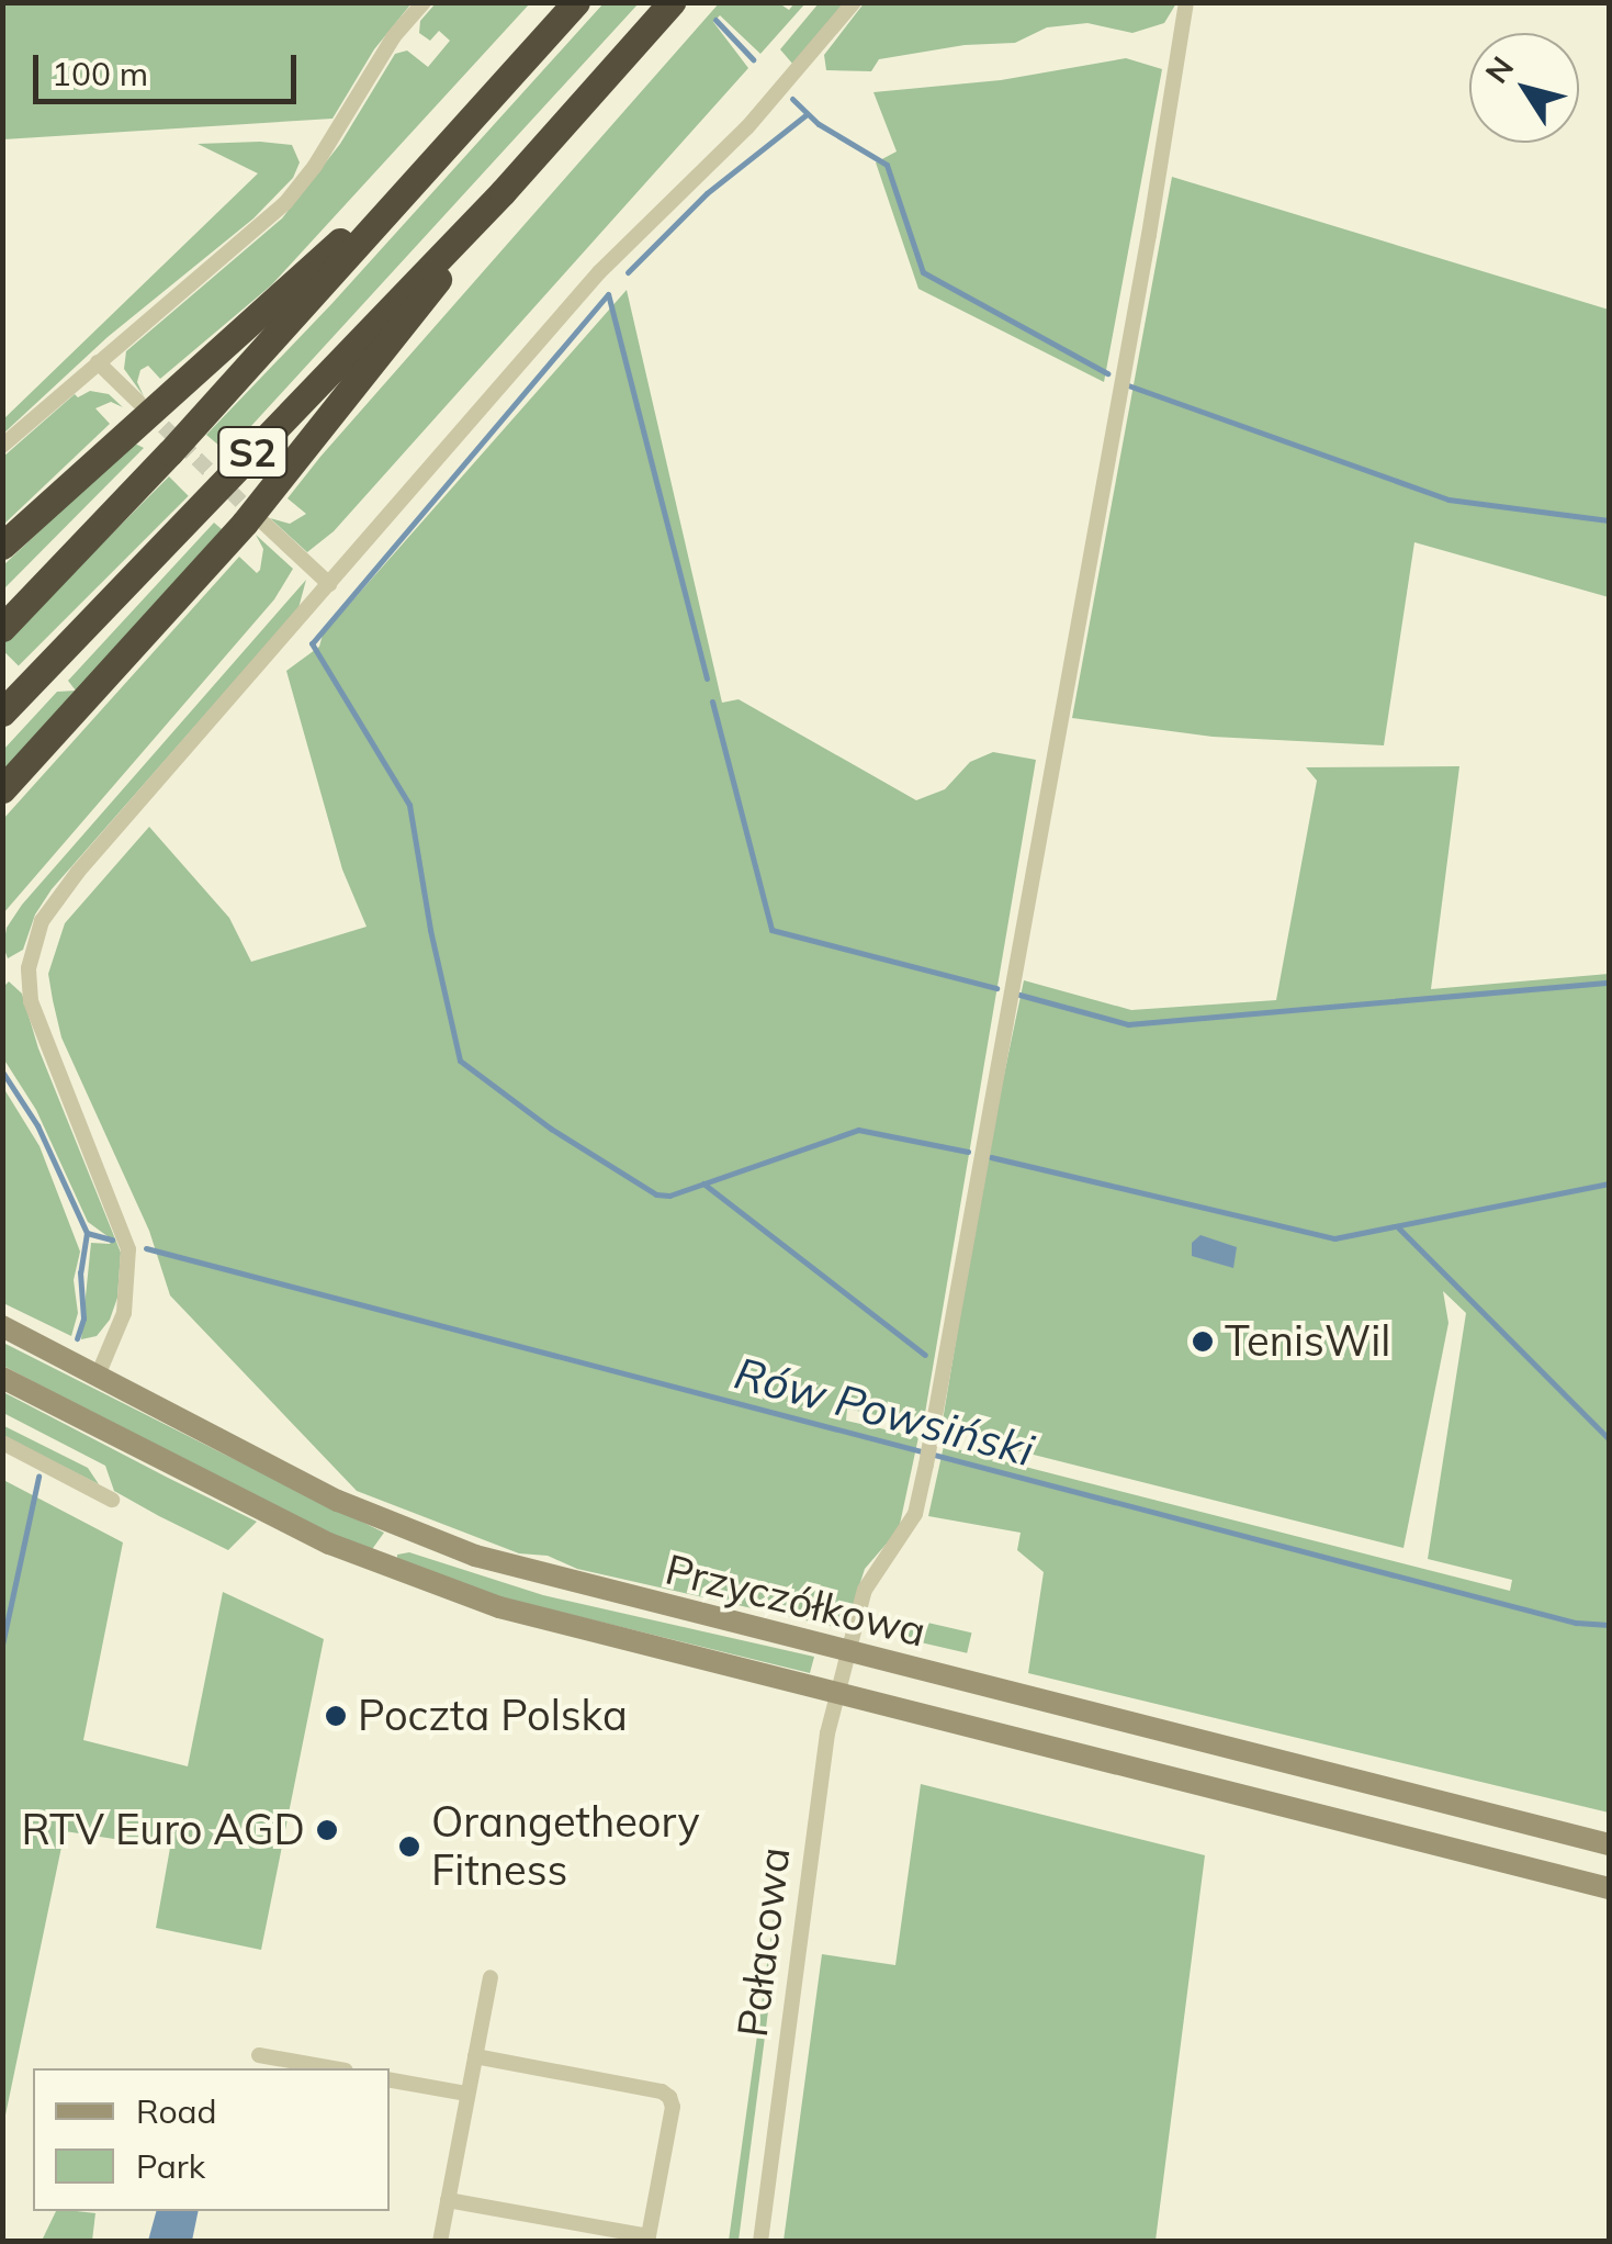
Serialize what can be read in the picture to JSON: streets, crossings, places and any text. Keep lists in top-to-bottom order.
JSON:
{
  "streets": {
    "highway": ["S2"],
    "main road": ["Przyczółkowa"],
    "street": ["Pałacowa"]
  },
  "crossings": [
    ["Przyczółkowa", "Pałacowa"]
  ],
  "water": ["Rów Powsiński"],
  "places": [
    "TenisWil",
    "Poczta Polska",
    "RTV Euro AGD",
    "Orangetheory Fitness"
  ],
  "legend": ["Road", "Park"],
  "scale_bar": "100 m",
  "north": "top left"
}
